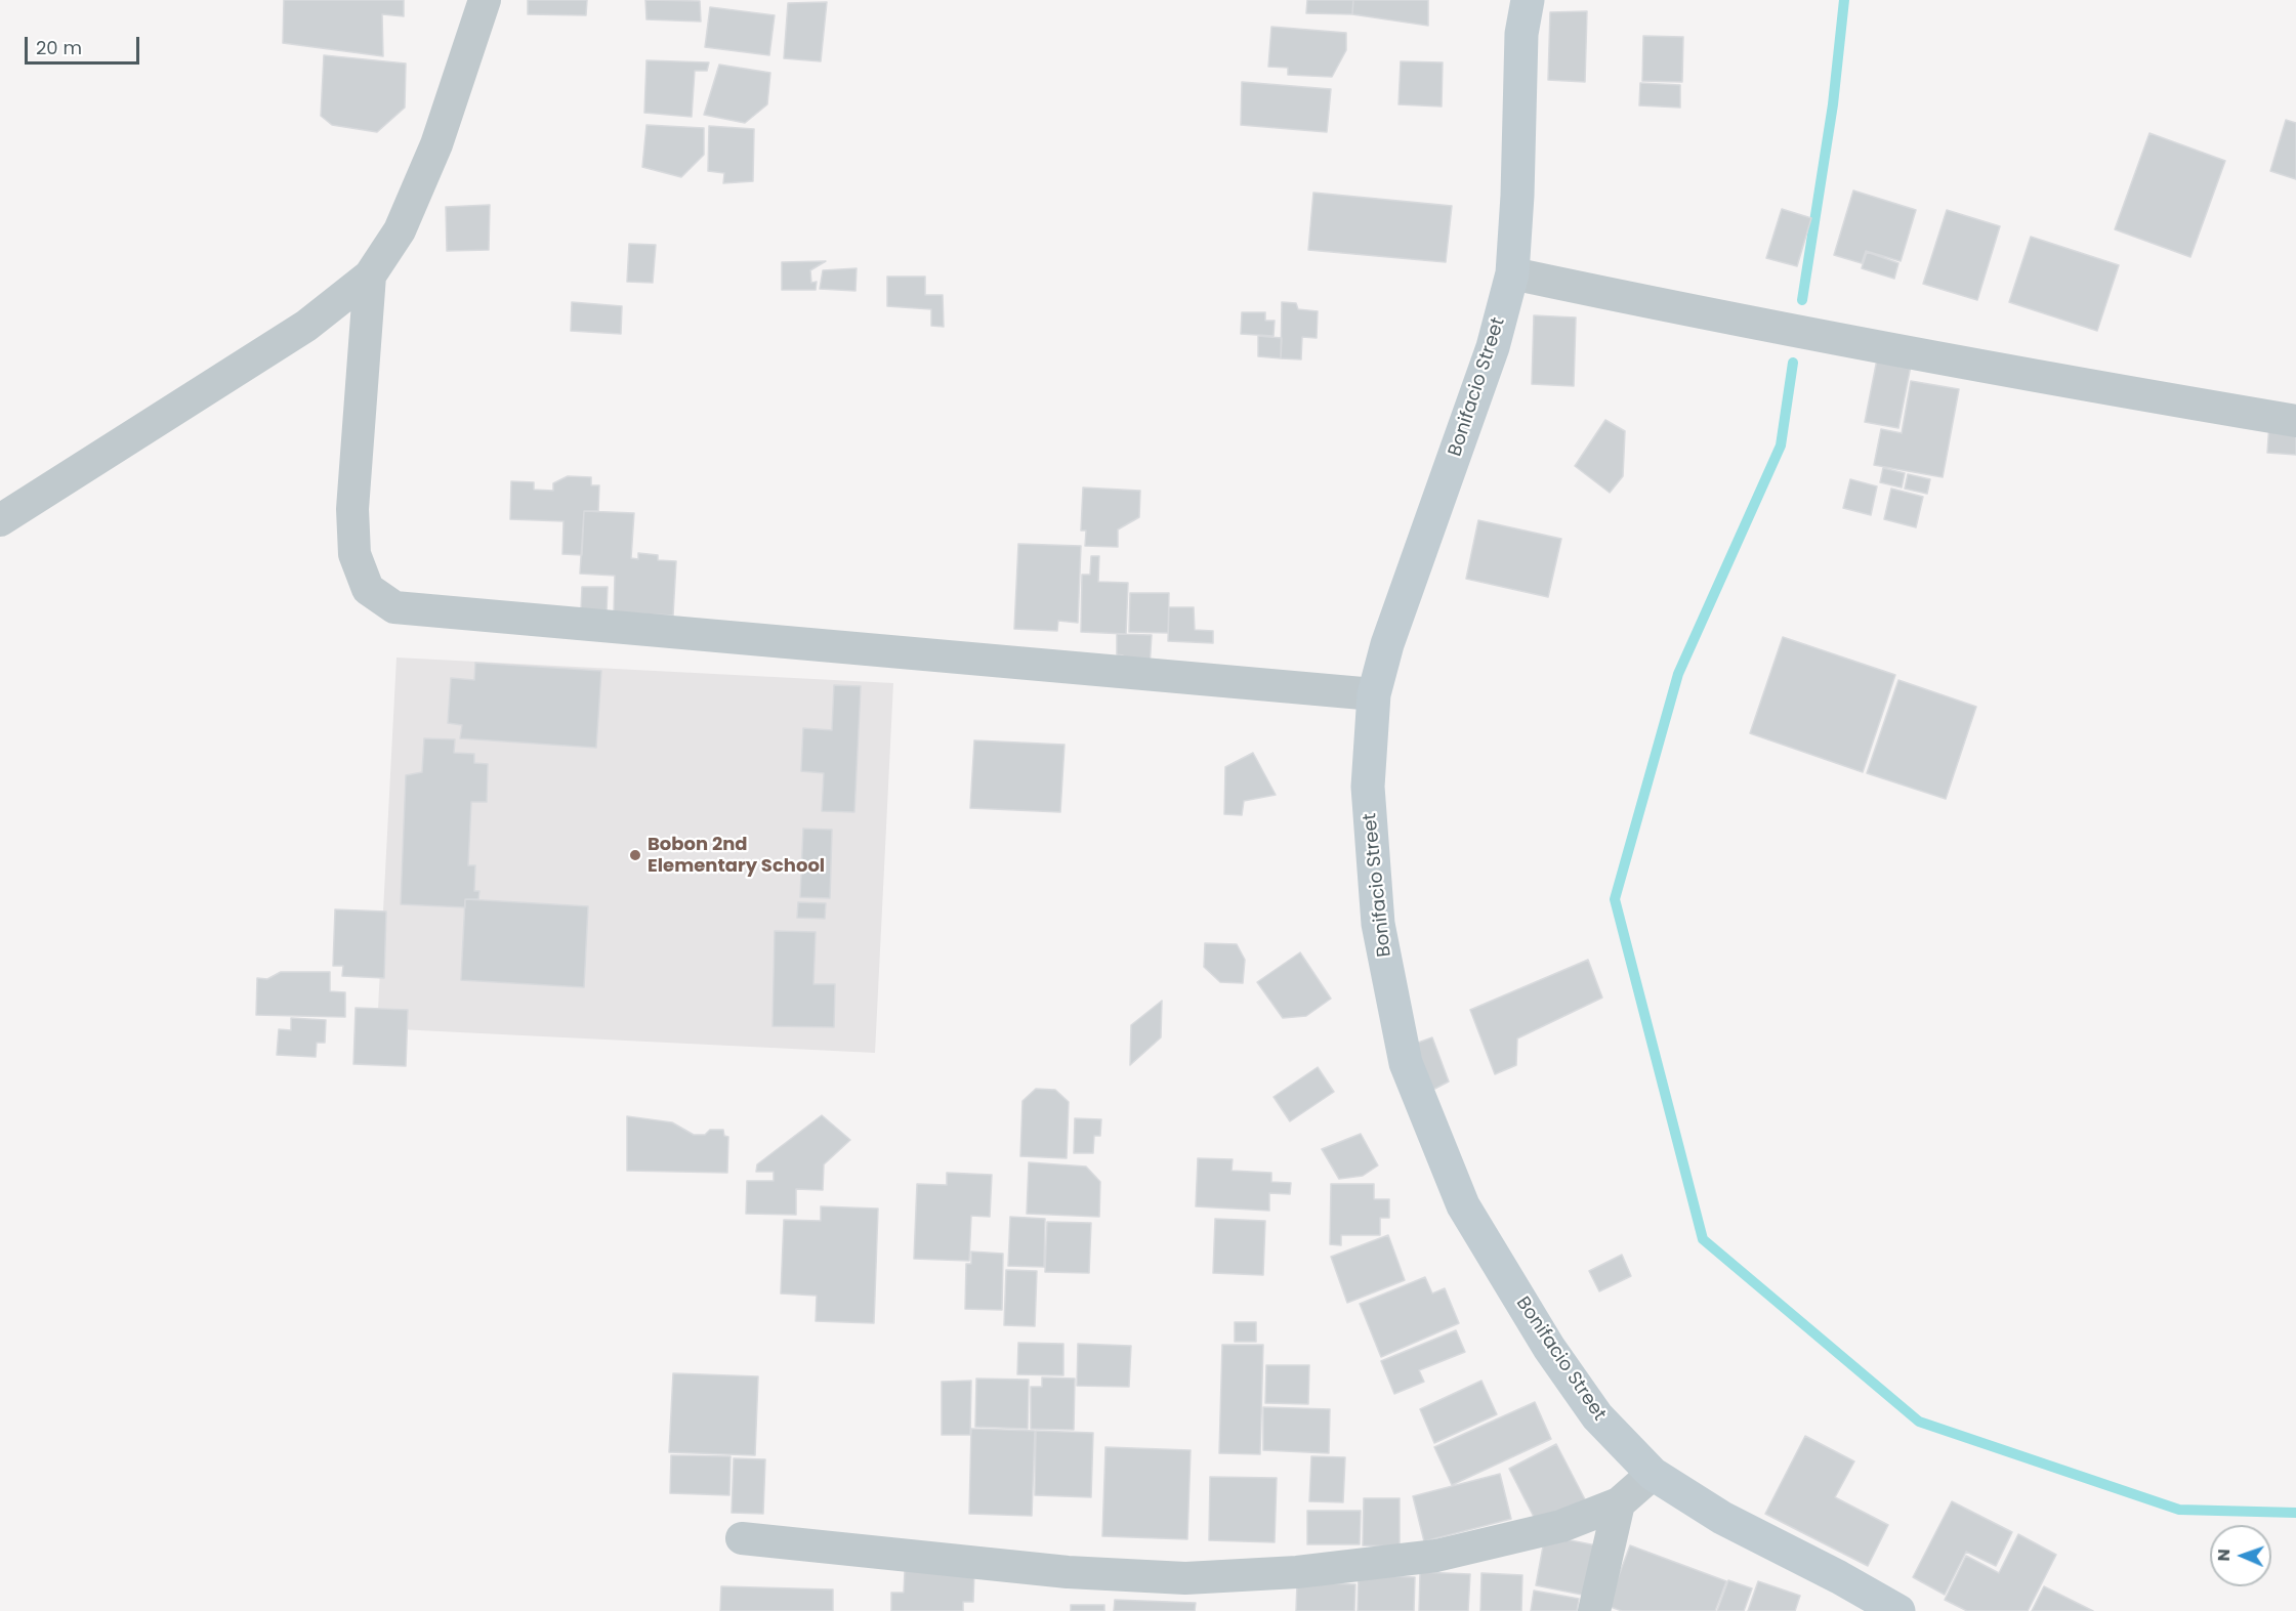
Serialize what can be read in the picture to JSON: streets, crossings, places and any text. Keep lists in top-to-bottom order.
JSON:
{
  "streets": {
    "street": ["Bonifacio Street"]
  },
  "places": ["Bobon 2nd Elementary School"],
  "scale_bar": "20 m",
  "north": "left"
}
